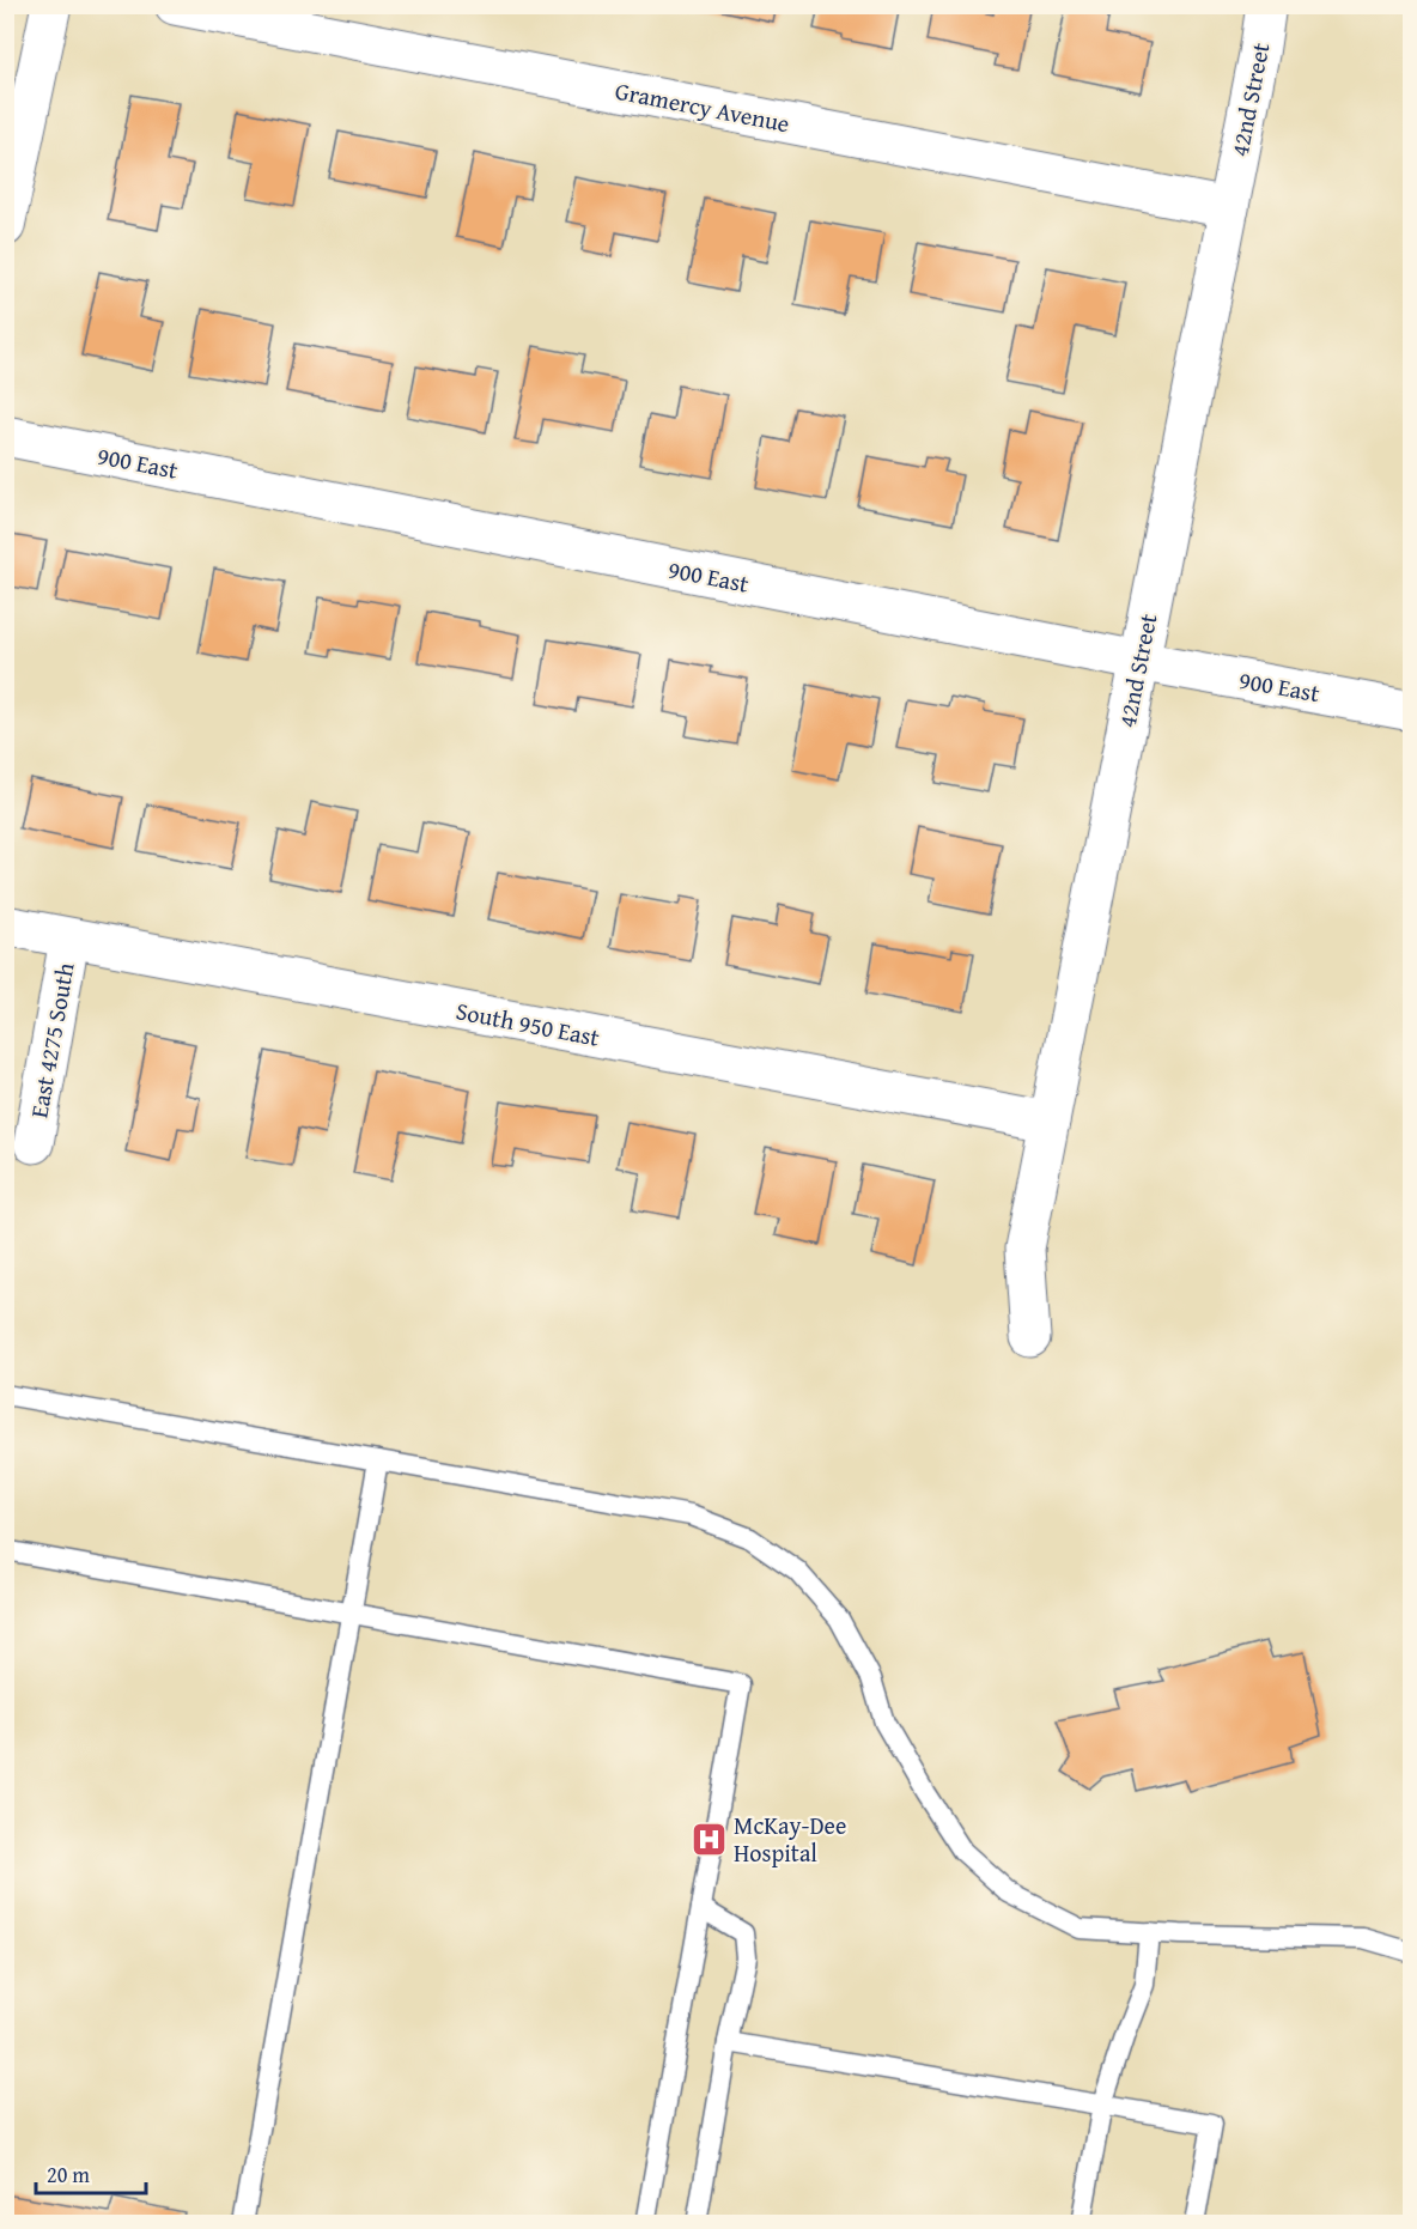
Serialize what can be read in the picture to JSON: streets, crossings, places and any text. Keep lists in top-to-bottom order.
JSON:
{
  "streets": {
    "street": [
      "42nd Street",
      "Gramercy Avenue",
      "900 East",
      "South 950 East",
      "East 4275 South"
    ]
  },
  "crossings": [
    ["42nd Street", "Gramercy Avenue"],
    ["42nd Street", "900 East"],
    ["42nd Street", "South 950 East"],
    ["South 950 East", "East 4275 South"]
  ],
  "places": {
    "hospital": ["McKay-Dee Hospital"]
  },
  "scale_bar": "20 m"
}
